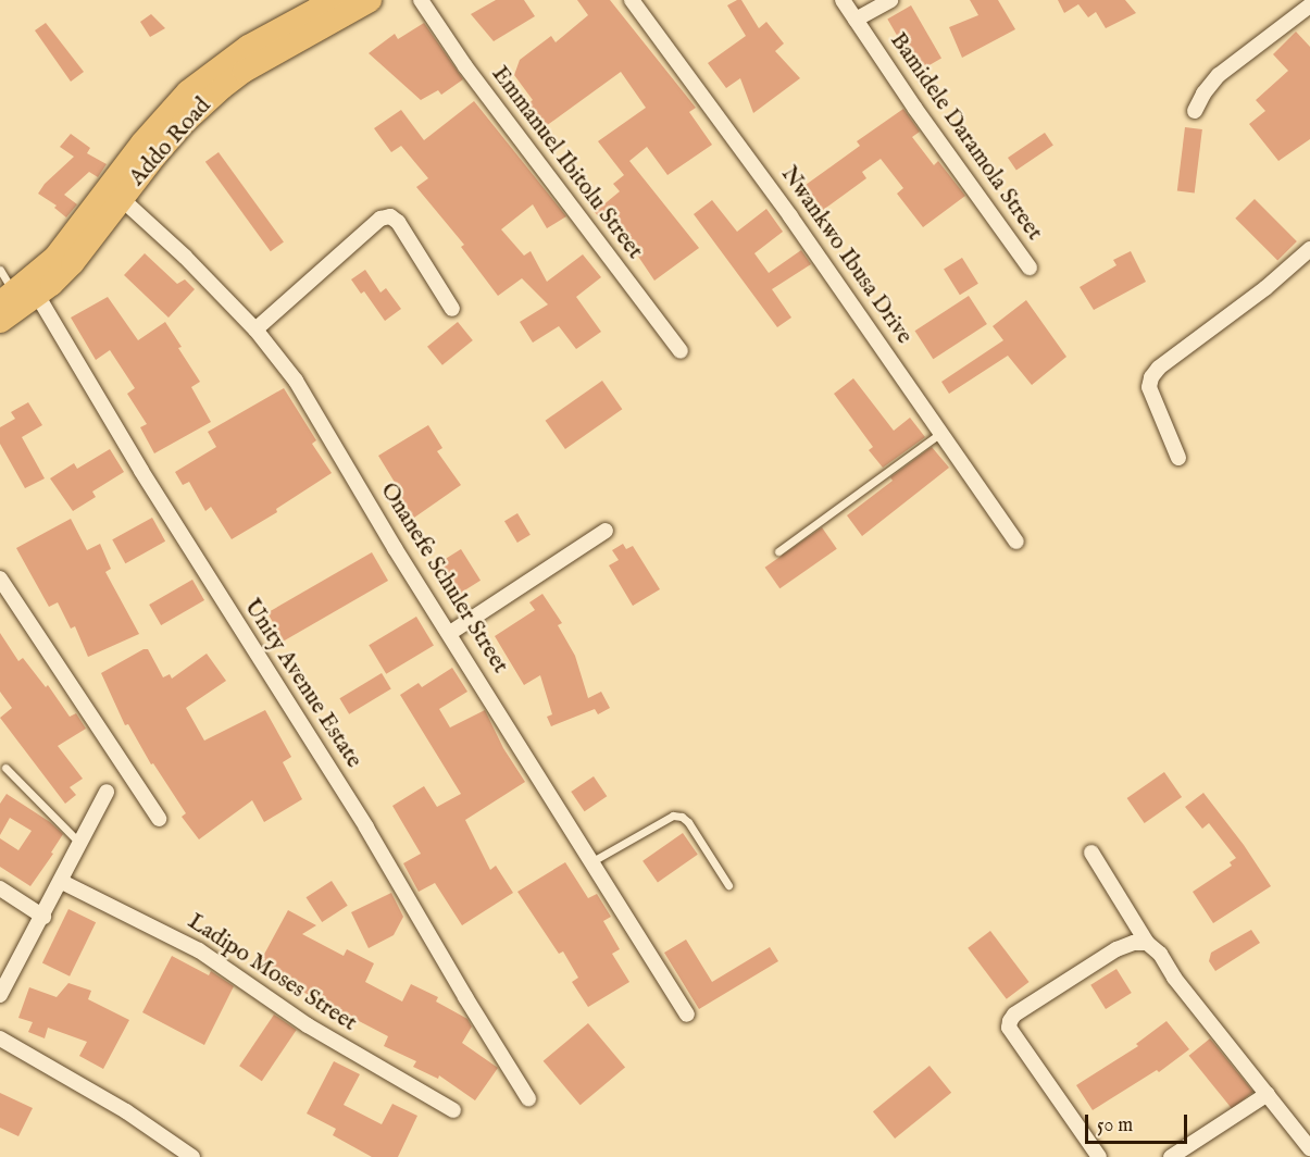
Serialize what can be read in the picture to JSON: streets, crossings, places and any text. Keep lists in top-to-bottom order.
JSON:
{
  "streets": {
    "main road": ["Addo Road"],
    "street": [
      "Bamidele Daramola Street",
      "Emmanuel Ibitolu Street",
      "Nwankwo Ibusa Drive",
      "Onanefe Schuler Street",
      "Unity Avenue Estate",
      "Ladipo Moses Street"
    ]
  },
  "crossings": [
    ["Addo Road", "Onanefe Schuler Street"],
    ["Addo Road", "Unity Avenue Estate"]
  ],
  "scale_bar": "50 m"
}
